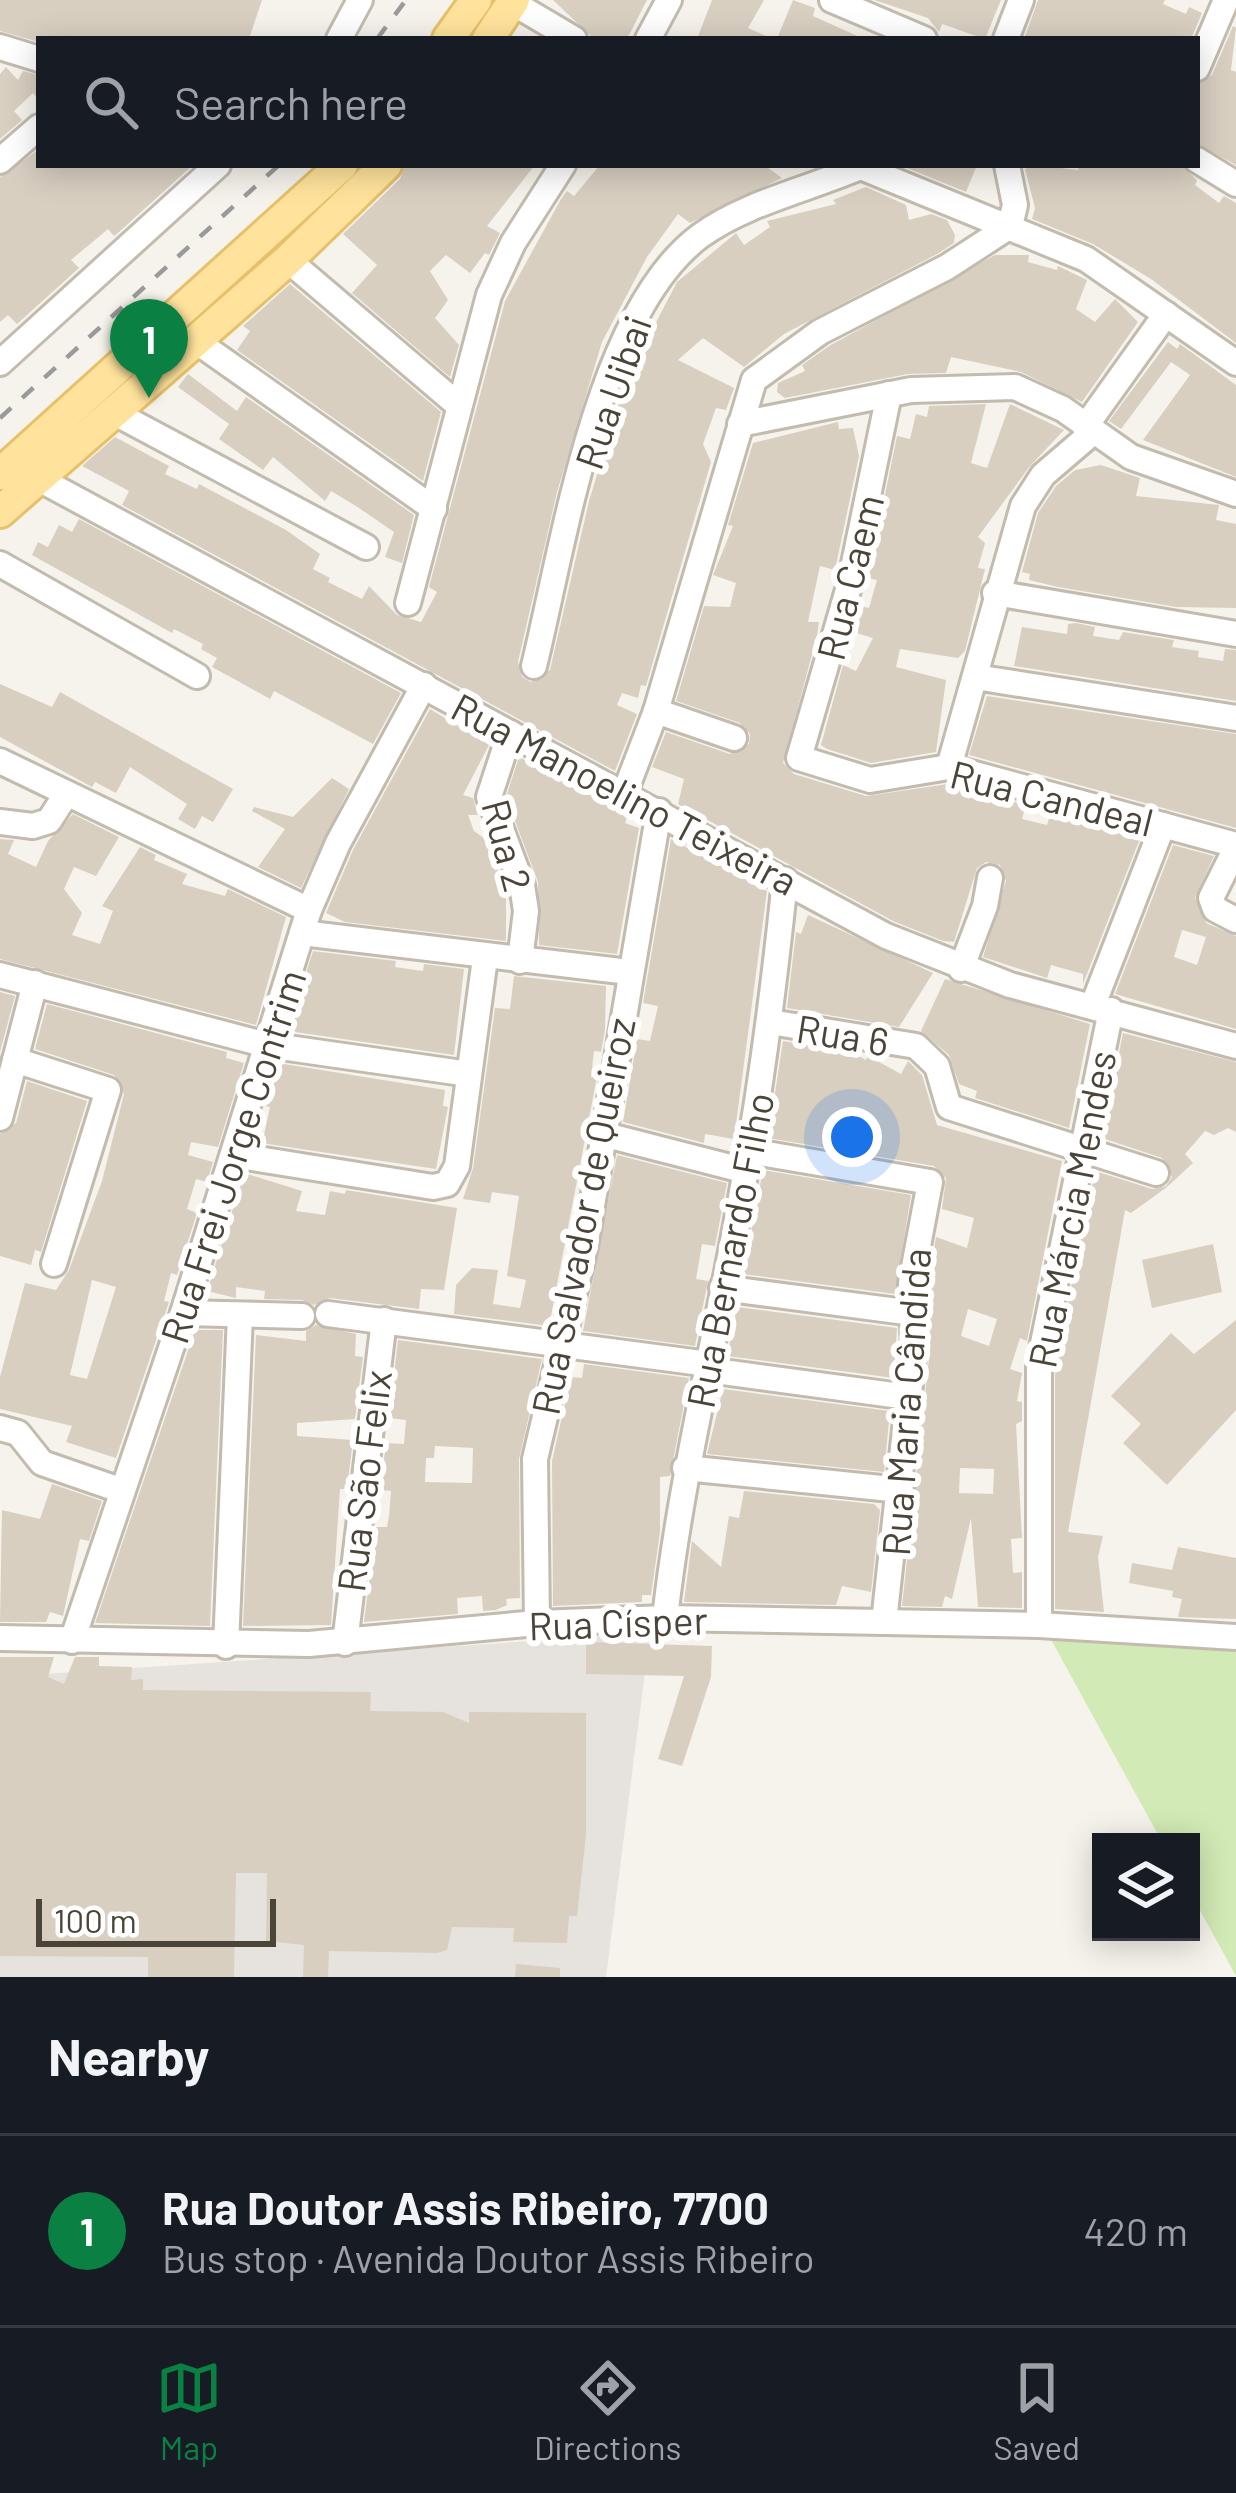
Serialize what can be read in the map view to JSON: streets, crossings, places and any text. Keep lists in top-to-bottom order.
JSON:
{
  "streets": {
    "street": [
      "Rua Uibai",
      "Rua Caem",
      "Rua Manoelino Teixeira",
      "Rua Candeal",
      "Rua 2",
      "Rua 6",
      "Rua Frei Jorge Contrim",
      "Rua Márcia Mendes",
      "Rua Salvador de Queiroz",
      "Rua Bernardo Filho",
      "Rua Maria Cândida",
      "Rua São Felix",
      "Rua Císper"
    ]
  },
  "crossings": [
    ["Rua Caem", "Rua Candeal"],
    ["Rua Manoelino Teixeira", "Rua 2"],
    ["Rua Manoelino Teixeira", "Rua Frei Jorge Contrim"],
    ["Rua Manoelino Teixeira", "Rua Márcia Mendes"],
    ["Rua Manoelino Teixeira", "Rua Salvador de Queiroz"],
    ["Rua Manoelino Teixeira", "Rua Bernardo Filho"],
    ["Rua Candeal", "Rua Márcia Mendes"],
    ["Rua 6", "Rua Márcia Mendes"],
    ["Rua 6", "Rua Bernardo Filho"],
    ["Rua Frei Jorge Contrim", "Rua Císper"],
    ["Rua Márcia Mendes", "Rua Císper"],
    ["Rua Salvador de Queiroz", "Rua Císper"],
    ["Rua Bernardo Filho", "Rua Maria Cândida"],
    ["Rua Bernardo Filho", "Rua Císper"],
    ["Rua Maria Cândida", "Rua Císper"],
    ["Rua São Felix", "Rua Císper"]
  ],
  "scale_bar": "100 m",
  "page": {
    "search": "Search here",
    "pins": "1",
    "scale": "100 m",
    "heading": "Nearby",
    "list": [
      {
        "mark": "1",
        "name": "Rua Doutor Assis Ribeiro, 7700",
        "note": "Bus stop · Avenida Doutor Assis Ribeiro",
        "value": "420 m"
      }
    ],
    "nav": ["Map", "Directions", "Saved"]
  }
}
